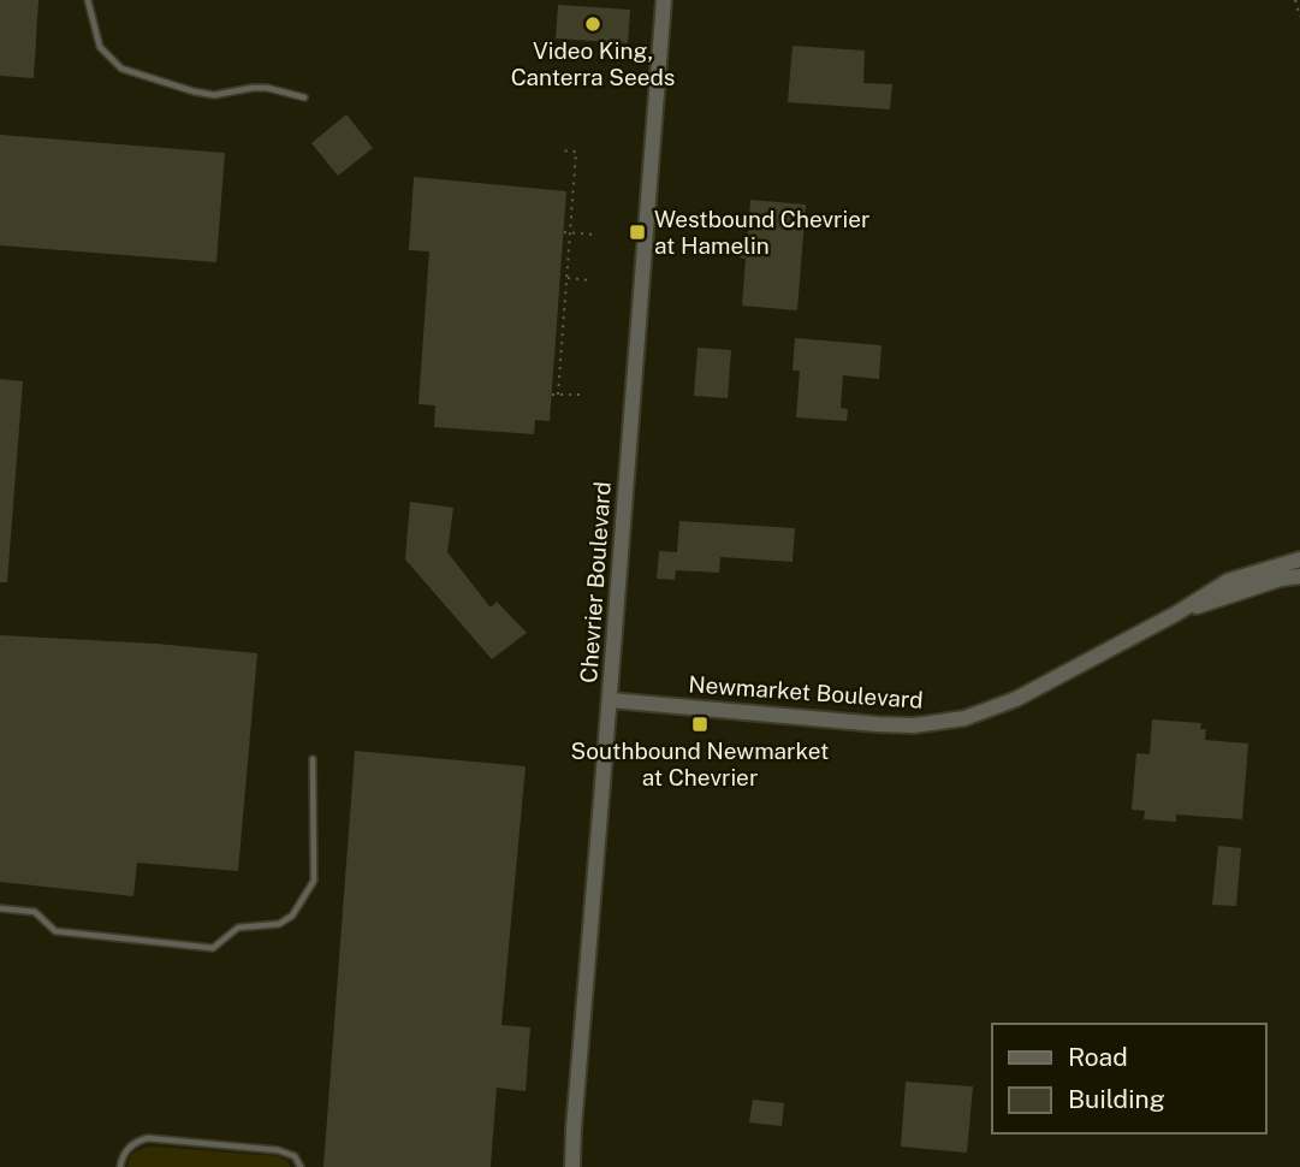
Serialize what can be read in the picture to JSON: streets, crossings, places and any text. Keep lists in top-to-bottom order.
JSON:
{
  "streets": {
    "street": ["Chevrier Boulevard", "Newmarket Boulevard"]
  },
  "crossings": [
    ["Chevrier Boulevard", "Newmarket Boulevard"]
  ],
  "places": {
    "other": ["Video King, Canterra Seeds"],
    "transit": ["Westbound Chevrier at Hamelin", "Southbound Newmarket at Chevrier"]
  },
  "legend": ["Road", "Building"]
}
